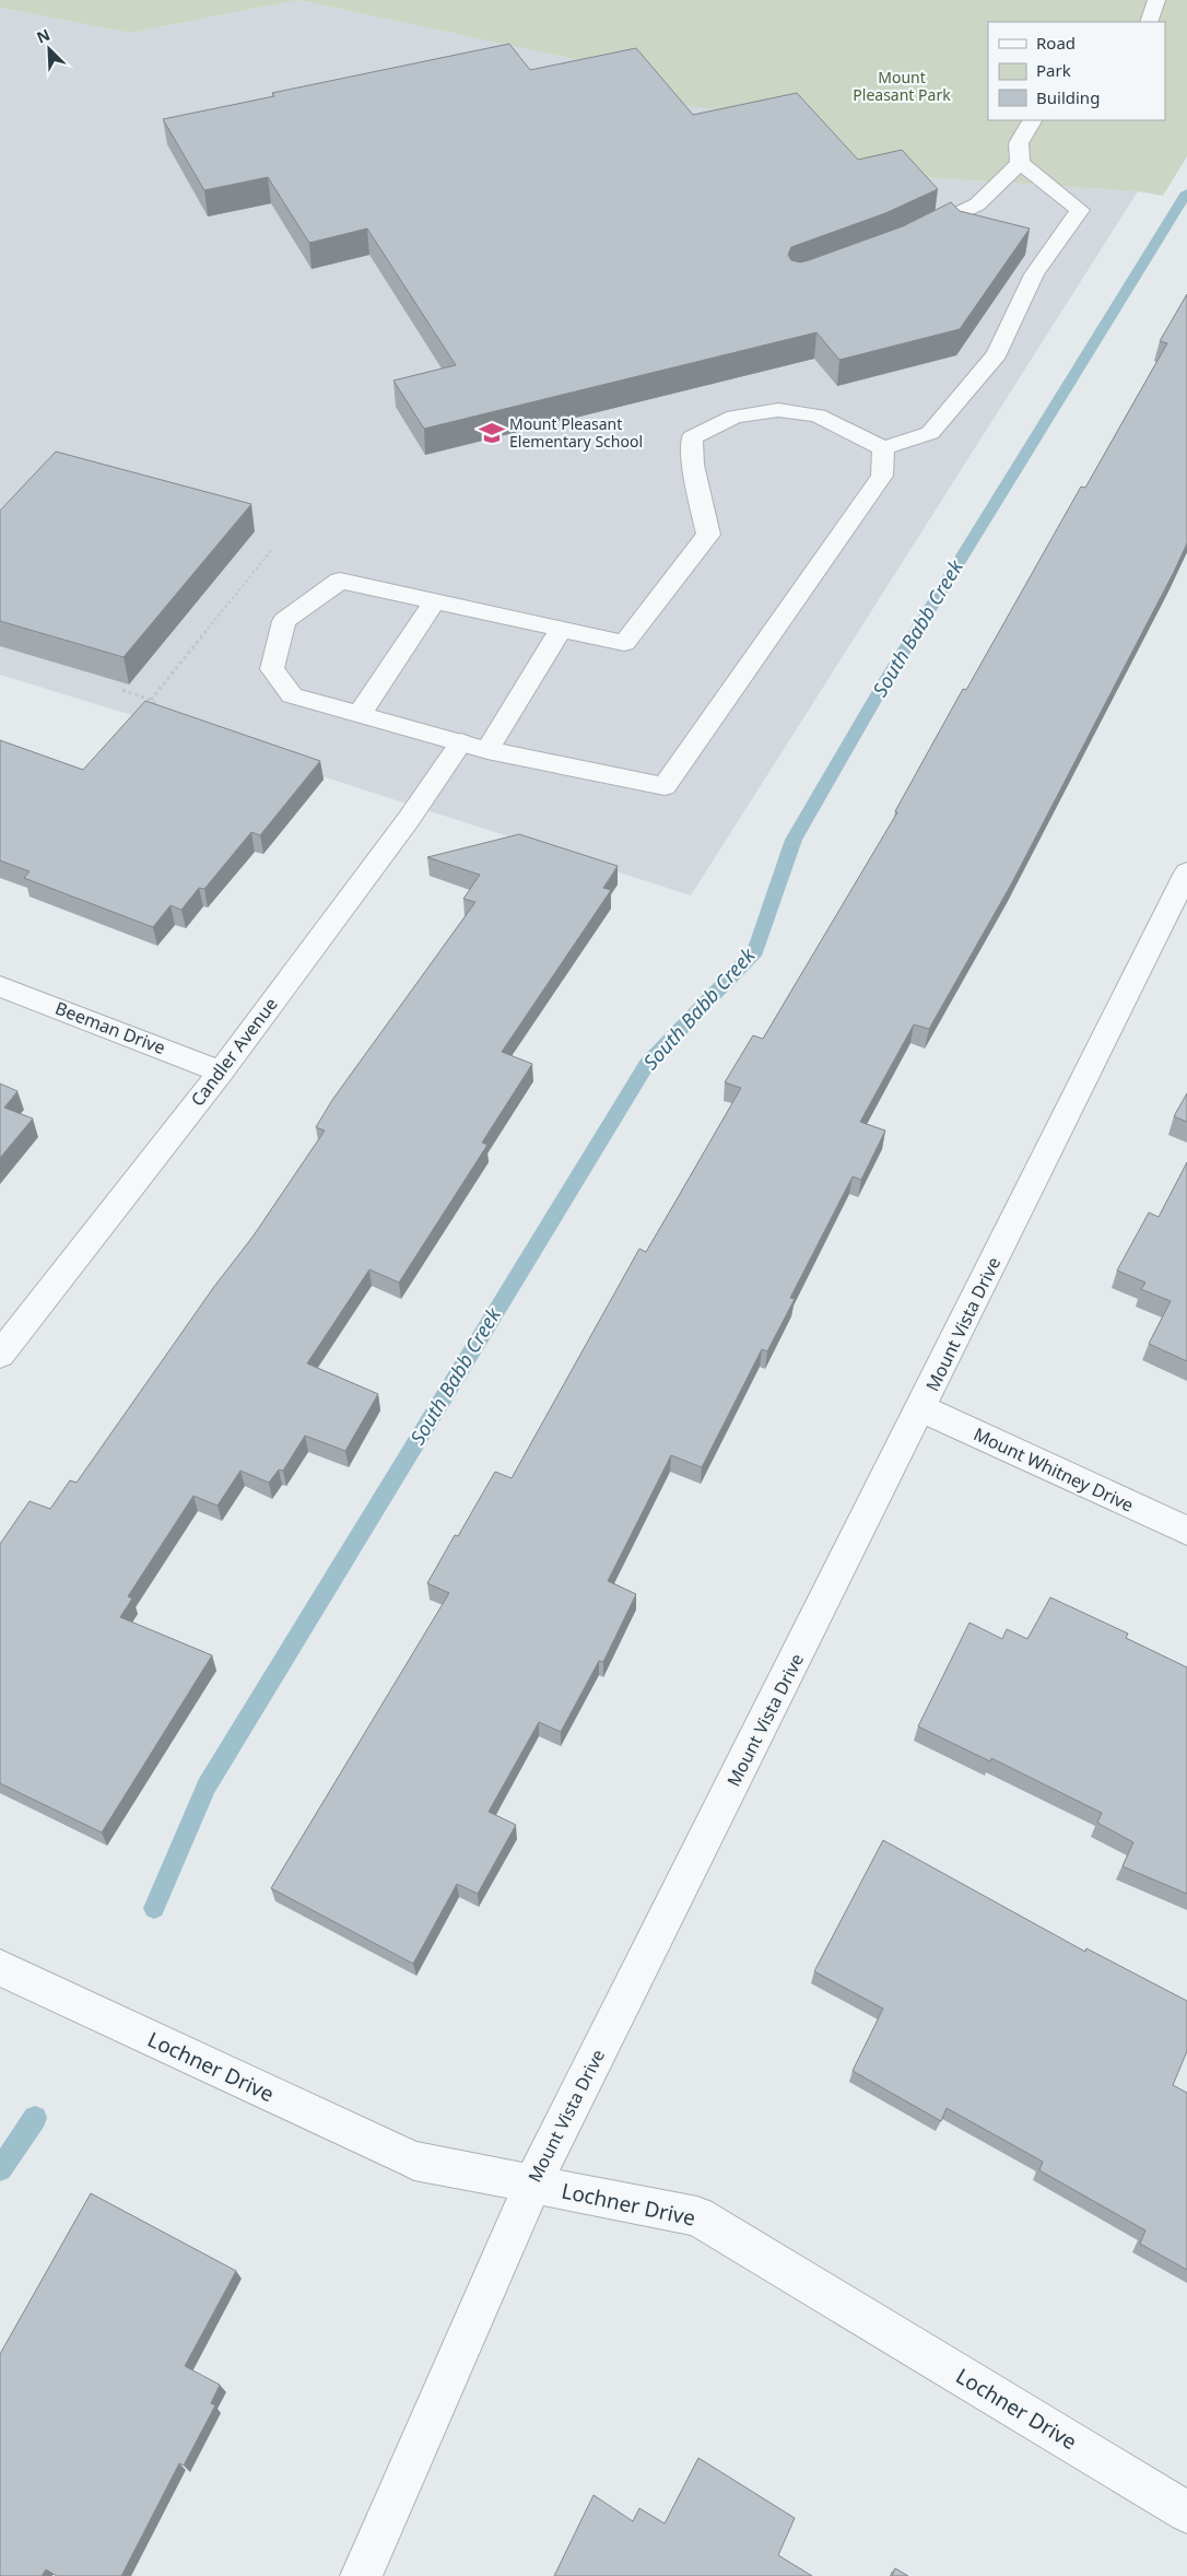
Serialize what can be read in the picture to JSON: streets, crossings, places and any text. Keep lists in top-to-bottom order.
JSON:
{
  "streets": {
    "street": [
      "Beeman Drive",
      "Candler Avenue",
      "Mount Vista Drive",
      "Mount Whitney Drive",
      "Lochner Drive"
    ]
  },
  "crossings": [
    ["Beeman Drive", "Candler Avenue"],
    ["Mount Vista Drive", "Mount Whitney Drive"],
    ["Mount Vista Drive", "Lochner Drive"]
  ],
  "water": ["South Babb Creek"],
  "parks": ["Mount Pleasant Park"],
  "places": {
    "school or university": ["Mount Pleasant Elementary School"]
  },
  "legend": ["Road", "Park", "Building"],
  "north": "top left"
}
